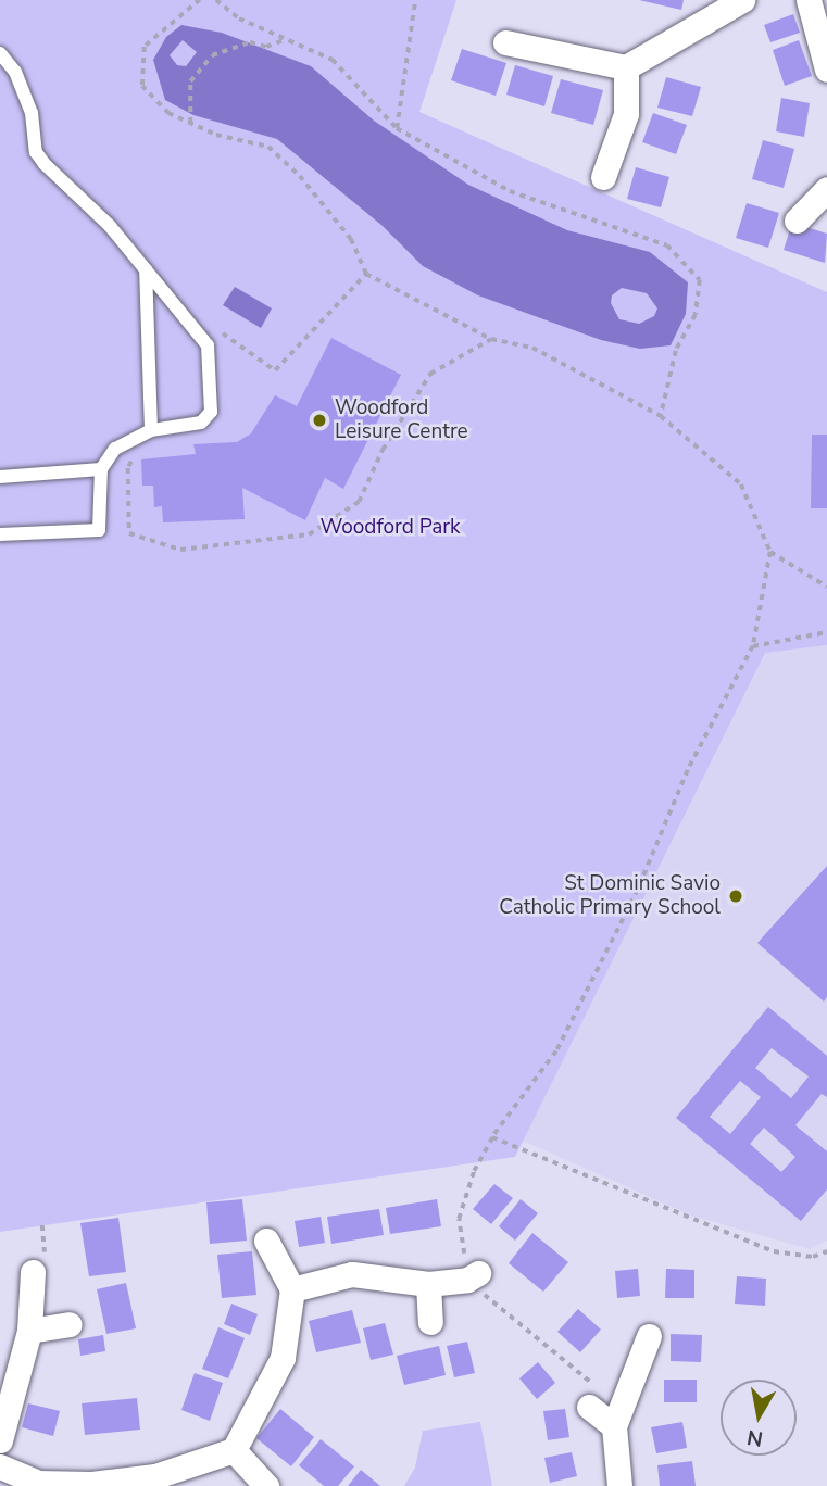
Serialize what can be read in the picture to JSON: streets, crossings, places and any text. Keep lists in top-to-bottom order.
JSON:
{
  "parks": ["Woodford Park"],
  "places": ["Woodford Leisure Centre", "St Dominic Savio Catholic Primary School"],
  "north": "bottom"
}
